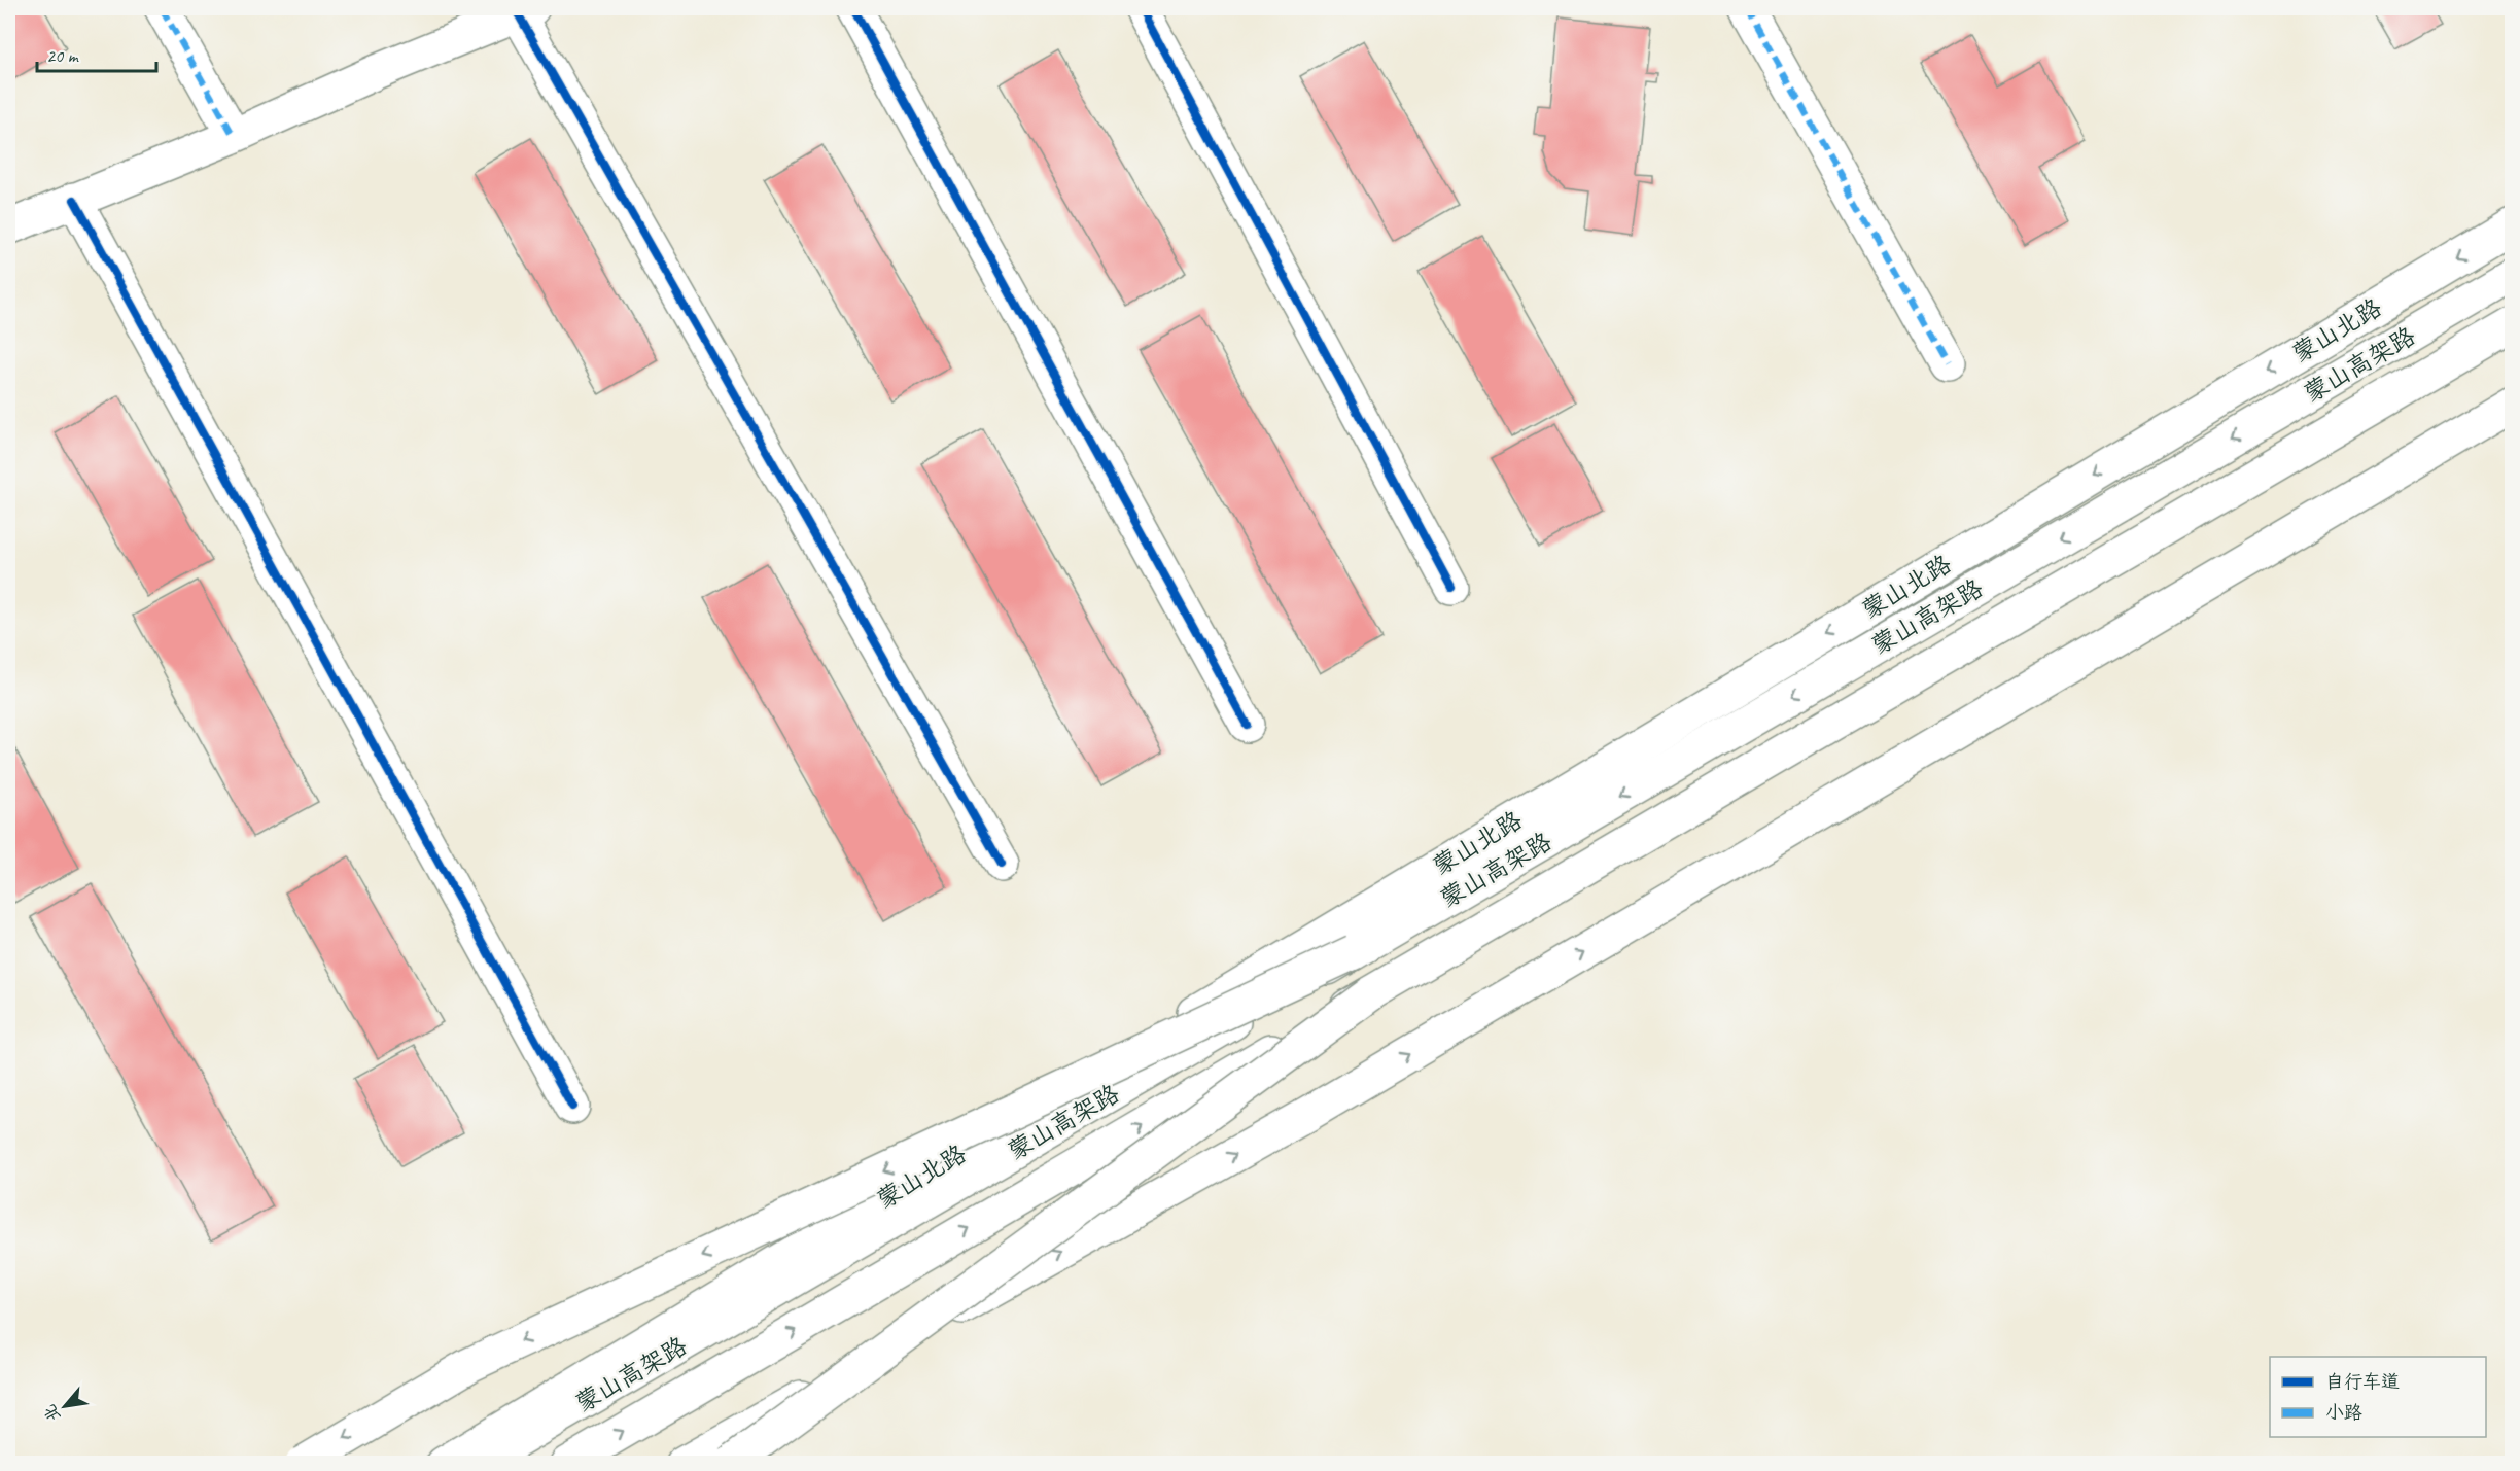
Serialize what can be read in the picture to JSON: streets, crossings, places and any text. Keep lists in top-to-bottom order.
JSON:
{
  "streets": {
    "main road": ["蒙山北路", "蒙山高架路"]
  },
  "legend": ["自行车道", "小路"],
  "scale_bar": "20 m",
  "north": "bottom left"
}
